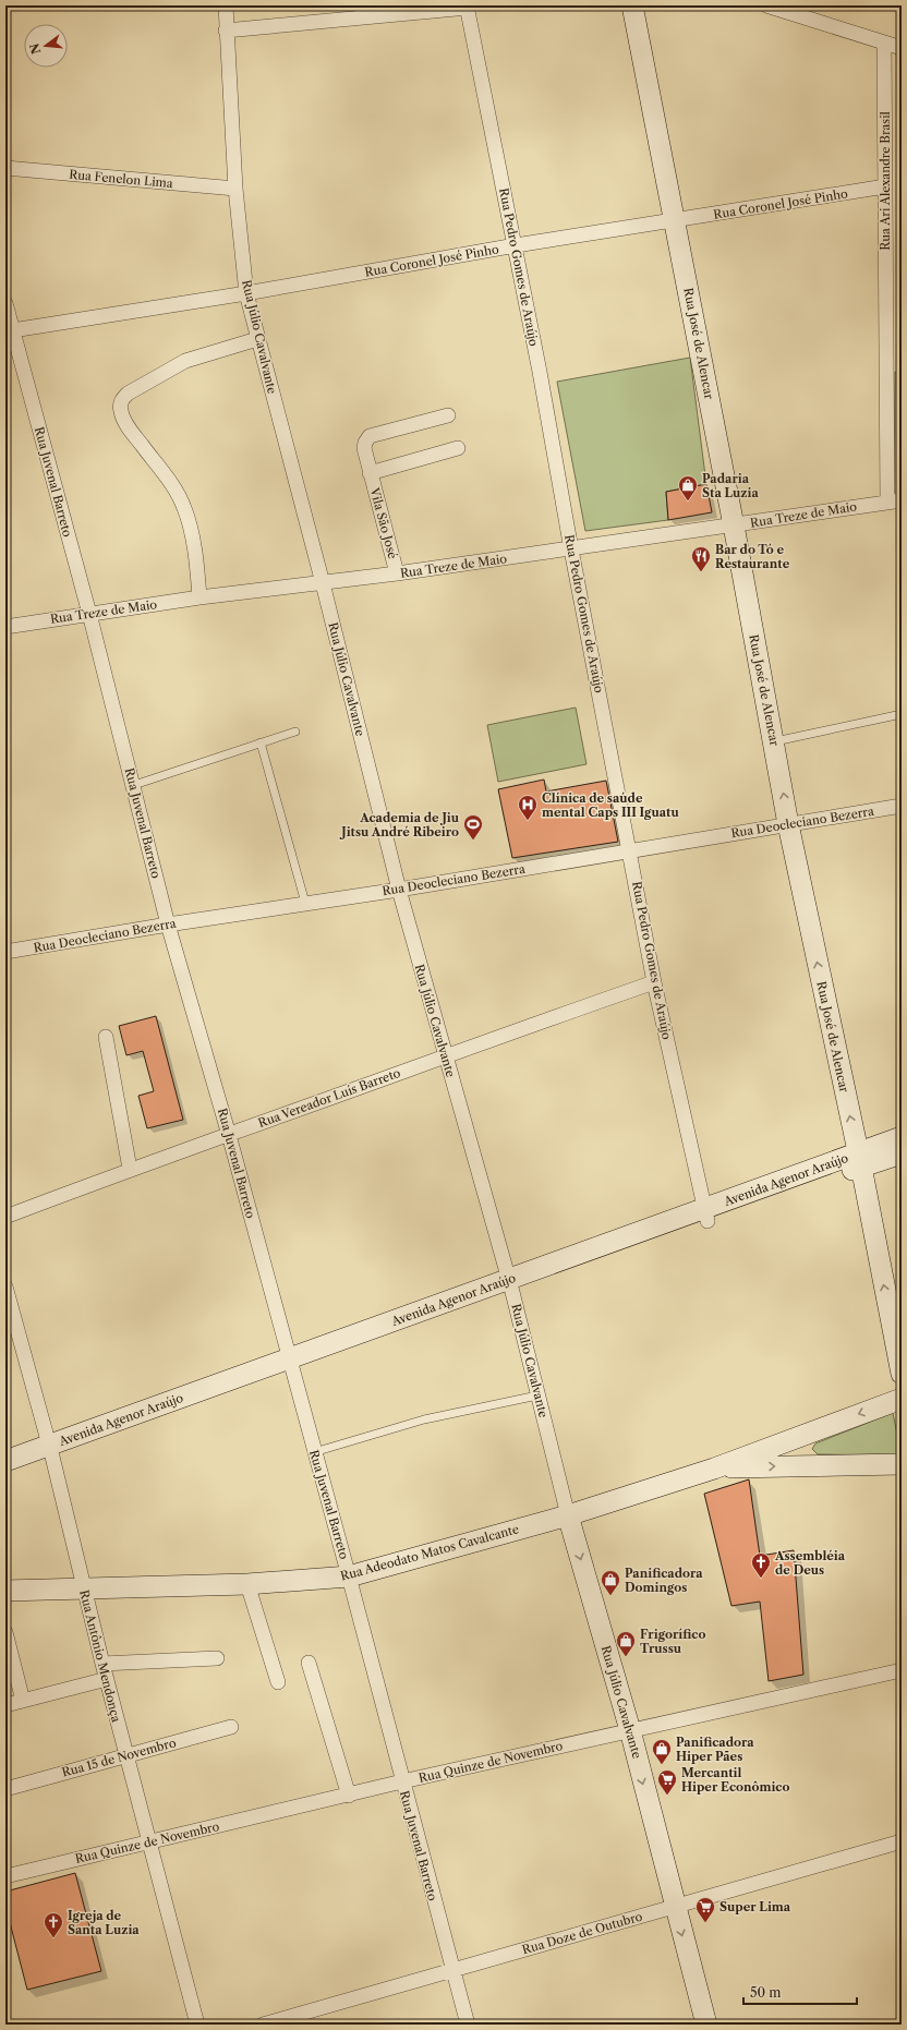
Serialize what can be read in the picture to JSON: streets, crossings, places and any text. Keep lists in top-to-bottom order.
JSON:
{
  "streets": {
    "main road": [
      "Rua Júlio Cavalvante",
      "Rua José de Alencar",
      "Avenida Agenor Araújo",
      "Rua Adeodato Matos Cavalcante"
    ],
    "street": [
      "Rua Fenelon Lima",
      "Rua Ari Alexandre Brasil",
      "Rua Coronel José Pinho",
      "Rua Pedro Gomes de Araújo",
      "Rua Juvenal Barreto",
      "Rua Treze de Maio",
      "Vila São José",
      "Rua Deocleciano Bezerra",
      "Rua Vereador Luís Barreto",
      "Rua Antônio Mendonça",
      "Rua 15 de Novembro",
      "Rua Quinze de Novembro",
      "Rua Doze de Outubro"
    ]
  },
  "crossings": [
    ["Rua Fenelon Lima", "Rua Júlio Cavalvante"],
    ["Rua Ari Alexandre Brasil", "Rua Coronel José Pinho"],
    ["Rua Ari Alexandre Brasil", "Rua Treze de Maio"],
    ["Rua Coronel José Pinho", "Rua Pedro Gomes de Araújo"],
    ["Rua Coronel José Pinho", "Rua Júlio Cavalvante"],
    ["Rua Coronel José Pinho", "Rua José de Alencar"],
    ["Rua Coronel José Pinho", "Rua Juvenal Barreto"],
    ["Rua Pedro Gomes de Araújo", "Rua Treze de Maio"],
    ["Rua Pedro Gomes de Araújo", "Rua Deocleciano Bezerra"],
    ["Rua Pedro Gomes de Araújo", "Rua Vereador Luís Barreto"],
    ["Rua Pedro Gomes de Araújo", "Avenida Agenor Araújo"],
    ["Rua Júlio Cavalvante", "Rua Treze de Maio"],
    ["Rua Júlio Cavalvante", "Rua Deocleciano Bezerra"],
    ["Rua Júlio Cavalvante", "Rua Vereador Luís Barreto"],
    ["Rua Júlio Cavalvante", "Avenida Agenor Araújo"],
    ["Rua Júlio Cavalvante", "Rua Adeodato Matos Cavalcante"],
    ["Rua Júlio Cavalvante", "Rua Quinze de Novembro"],
    ["Rua Júlio Cavalvante", "Rua Doze de Outubro"],
    ["Rua José de Alencar", "Rua Treze de Maio"],
    ["Rua José de Alencar", "Rua Deocleciano Bezerra"],
    ["Rua José de Alencar", "Avenida Agenor Araújo"],
    ["Rua Juvenal Barreto", "Rua Treze de Maio"],
    ["Rua Juvenal Barreto", "Rua Deocleciano Bezerra"],
    ["Rua Juvenal Barreto", "Rua Vereador Luís Barreto"],
    ["Rua Juvenal Barreto", "Avenida Agenor Araújo"],
    ["Rua Juvenal Barreto", "Rua Adeodato Matos Cavalcante"],
    ["Rua Juvenal Barreto", "Rua Quinze de Novembro"],
    ["Rua Juvenal Barreto", "Rua Doze de Outubro"],
    ["Rua Treze de Maio", "Vila São José"],
    ["Avenida Agenor Araújo", "Rua Antônio Mendonça"],
    ["Rua Adeodato Matos Cavalcante", "Rua Antônio Mendonça"],
    ["Rua Antônio Mendonça", "Rua 15 de Novembro"],
    ["Rua Antônio Mendonça", "Rua Quinze de Novembro"]
  ],
  "one_way": ["Rua José de Alencar"],
  "places": {
    "shop": [
      "Padaria Sta Luzia",
      "Panificadora Domingos",
      "Frigorífico Trussu",
      "Panificadora Hiper Pães"
    ],
    "restaurant": ["Bar do Tó e Restaurante"],
    "hospital": ["Clínica de saúde mental Caps III Iguatu"],
    "sports": ["Academia de Jiu Jitsu André Ribeiro"],
    "church": ["Assembléia de Deus", "Igreja de Santa Luzia"],
    "supermarket": ["Mercantil Hiper Econômico", "Super Lima"]
  },
  "scale_bar": "50 m",
  "north": "left"
}
